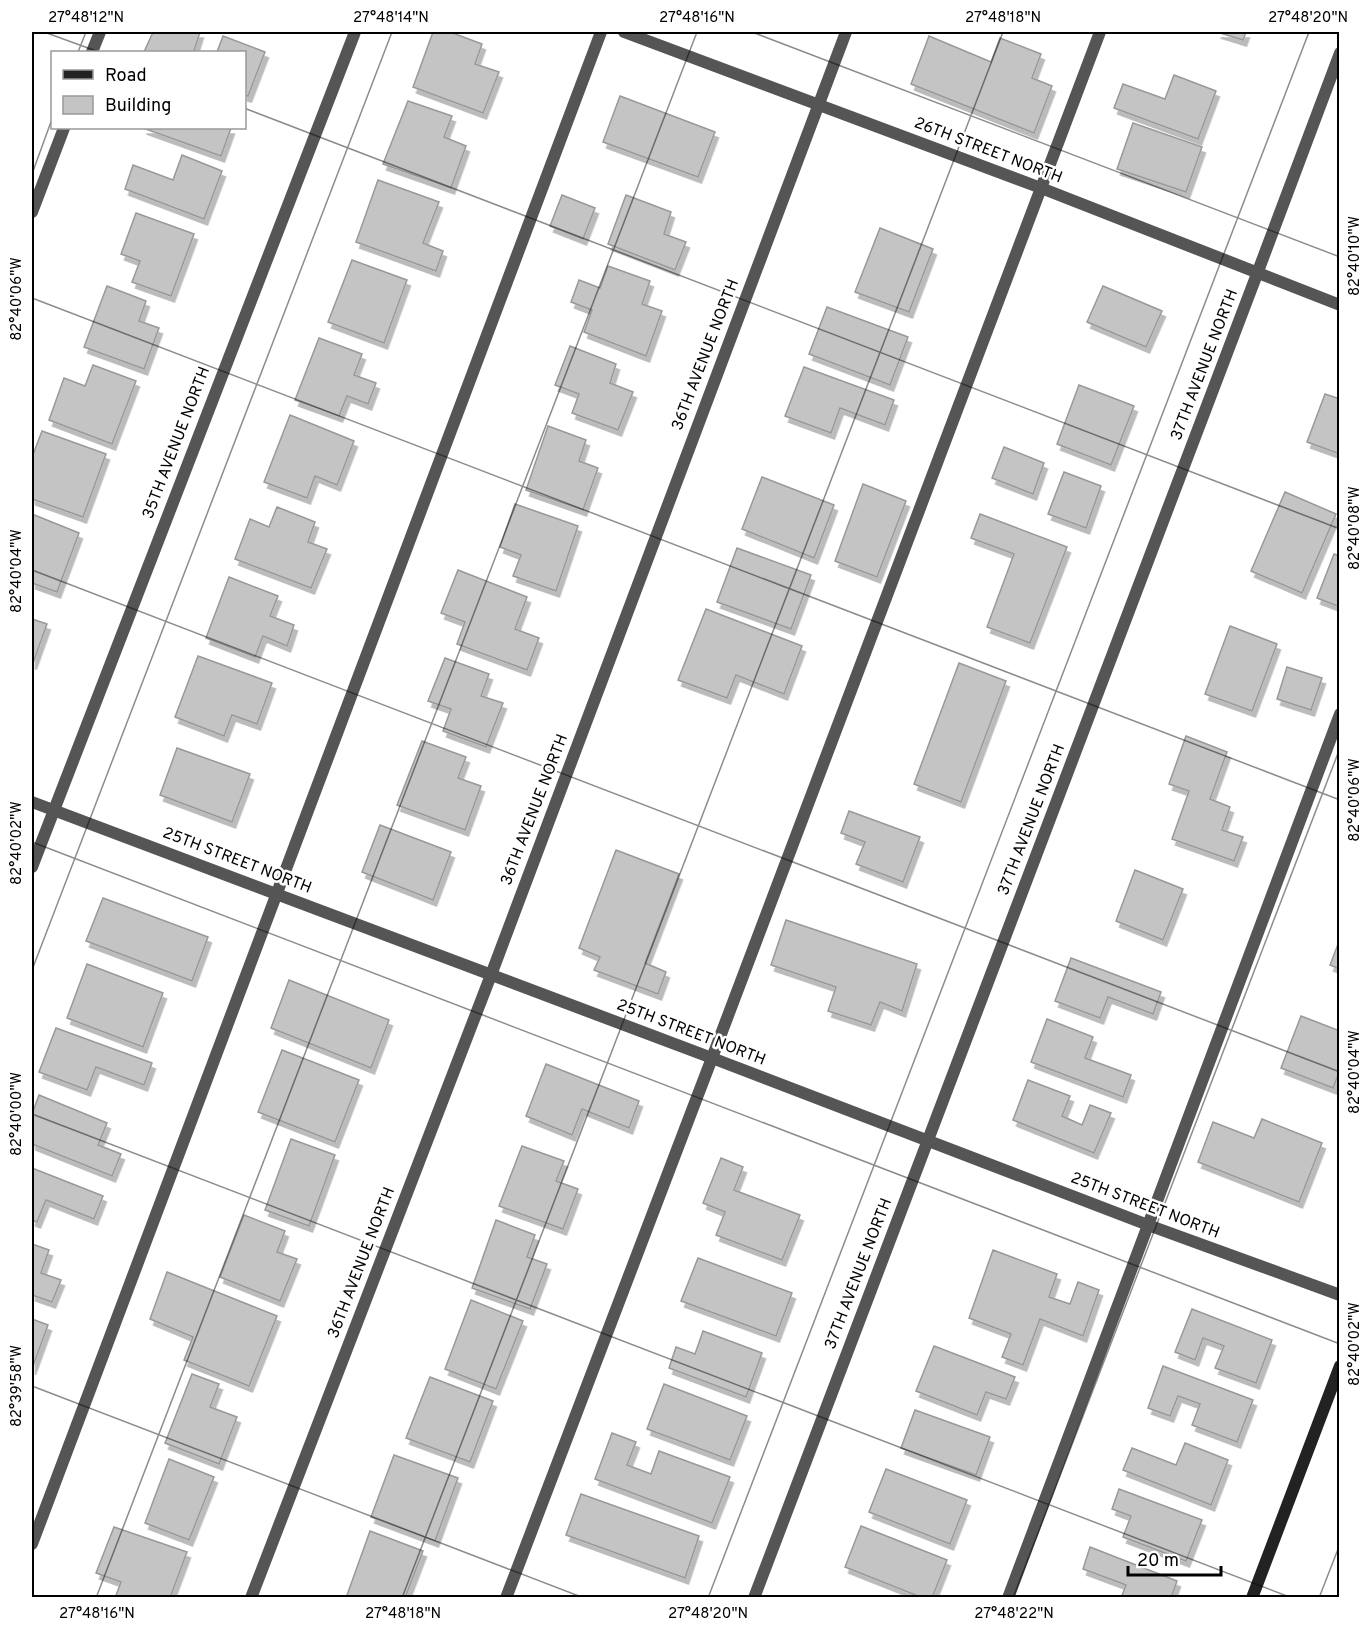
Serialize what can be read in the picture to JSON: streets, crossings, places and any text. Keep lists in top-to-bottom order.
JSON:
{
  "streets": {
    "street": [
      "26TH STREET NORTH",
      "36TH AVENUE NORTH",
      "37TH AVENUE NORTH",
      "35TH AVENUE NORTH",
      "25TH STREET NORTH"
    ]
  },
  "crossings": [
    ["26TH STREET NORTH", "36TH AVENUE NORTH"],
    ["26TH STREET NORTH", "37TH AVENUE NORTH"],
    ["36TH AVENUE NORTH", "25TH STREET NORTH"],
    ["37TH AVENUE NORTH", "25TH STREET NORTH"],
    ["35TH AVENUE NORTH", "25TH STREET NORTH"]
  ],
  "legend": ["Road", "Building"],
  "scale_bar": "20 m",
  "coordinates": [
    "27°48'12\"N",
    "27°48'14\"N",
    "27°48'16\"N",
    "27°48'18\"N",
    "27°48'20\"N",
    "82°40'10\"W",
    "82°40'06\"W",
    "82°40'08\"W",
    "82°40'04\"W",
    "82°40'02\"W",
    "82°40'00\"W",
    "82°39'58\"W",
    "27°48'22\"N"
  ]
}
